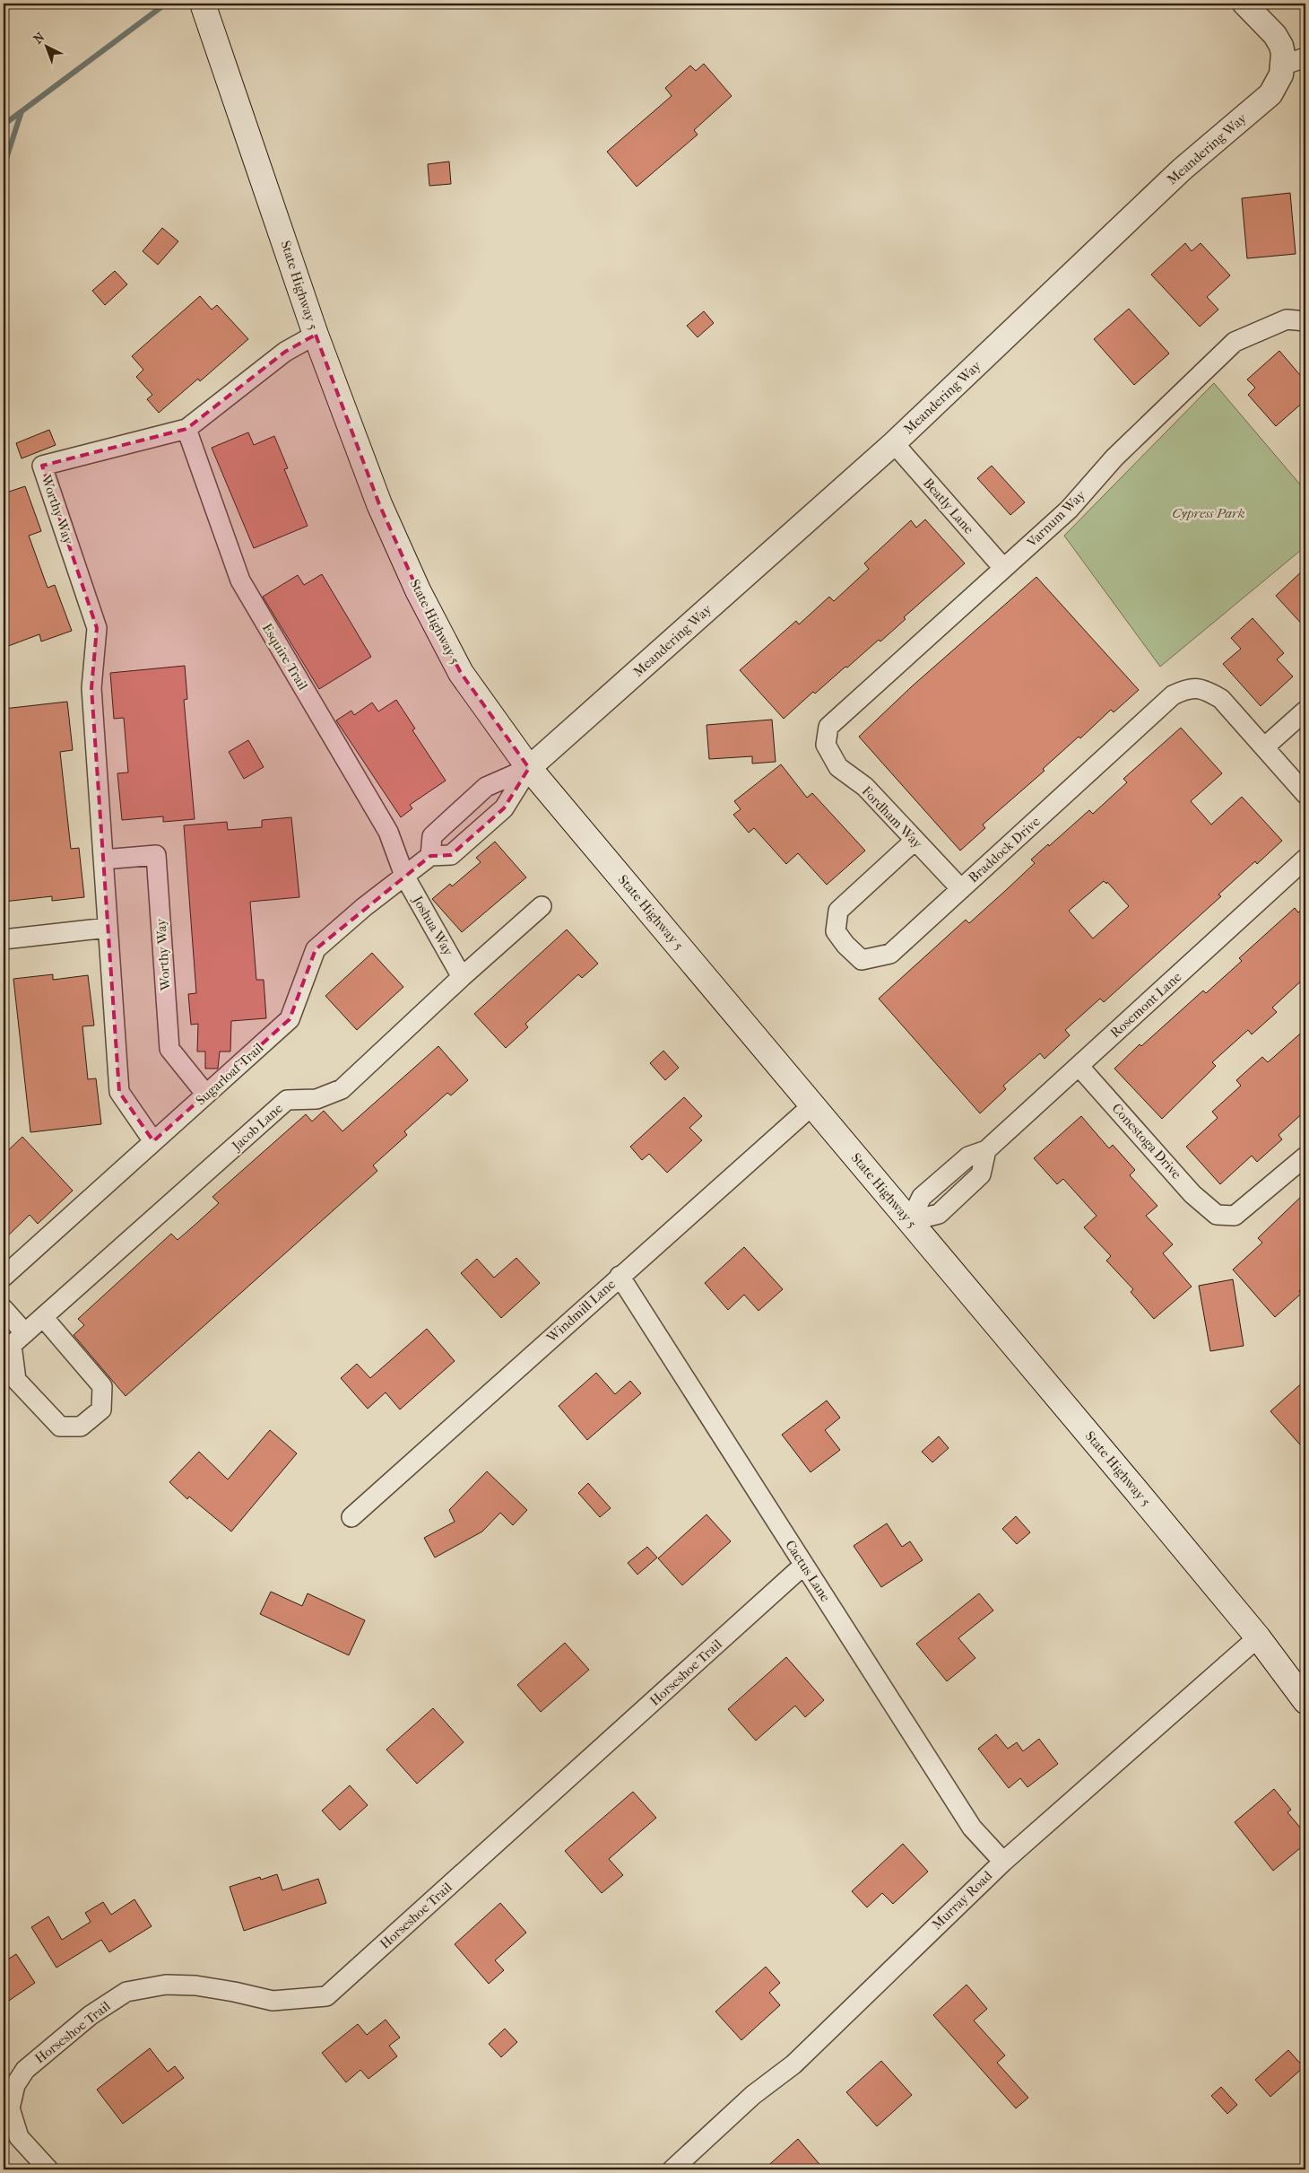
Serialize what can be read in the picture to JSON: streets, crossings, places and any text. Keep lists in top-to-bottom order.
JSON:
{
  "streets": {
    "main road": ["State Highway 5"],
    "street": [
      "Meandering Way",
      "Beatly Lane",
      "Worthy Way",
      "Varnum Way",
      "Esquire Trail",
      "Fordham Way",
      "Braddock Drive",
      "Joshua Way",
      "Rosemont Lane",
      "Sugarloaf Trail",
      "Jacob Lane",
      "Conestoga Drive",
      "Windmill Lane",
      "Cactus Lane",
      "Horseshoe Trail",
      "Murray Road"
    ]
  },
  "crossings": [
    ["Meandering Way", "State Highway 5"],
    ["Meandering Way", "Beatly Lane"],
    ["State Highway 5", "Worthy Way"],
    ["State Highway 5", "Rosemont Lane"],
    ["State Highway 5", "Windmill Lane"],
    ["State Highway 5", "Murray Road"],
    ["Beatly Lane", "Varnum Way"],
    ["Worthy Way", "Esquire Trail"],
    ["Worthy Way", "Sugarloaf Trail"],
    ["Varnum Way", "Fordham Way"],
    ["Esquire Trail", "Joshua Way"],
    ["Esquire Trail", "Sugarloaf Trail"],
    ["Fordham Way", "Braddock Drive"],
    ["Joshua Way", "Sugarloaf Trail"],
    ["Joshua Way", "Jacob Lane"],
    ["Rosemont Lane", "Conestoga Drive"],
    ["Windmill Lane", "Cactus Lane"],
    ["Cactus Lane", "Horseshoe Trail"],
    ["Cactus Lane", "Murray Road"]
  ],
  "parks": ["Cypress Park"],
  "north": "top left"
}
